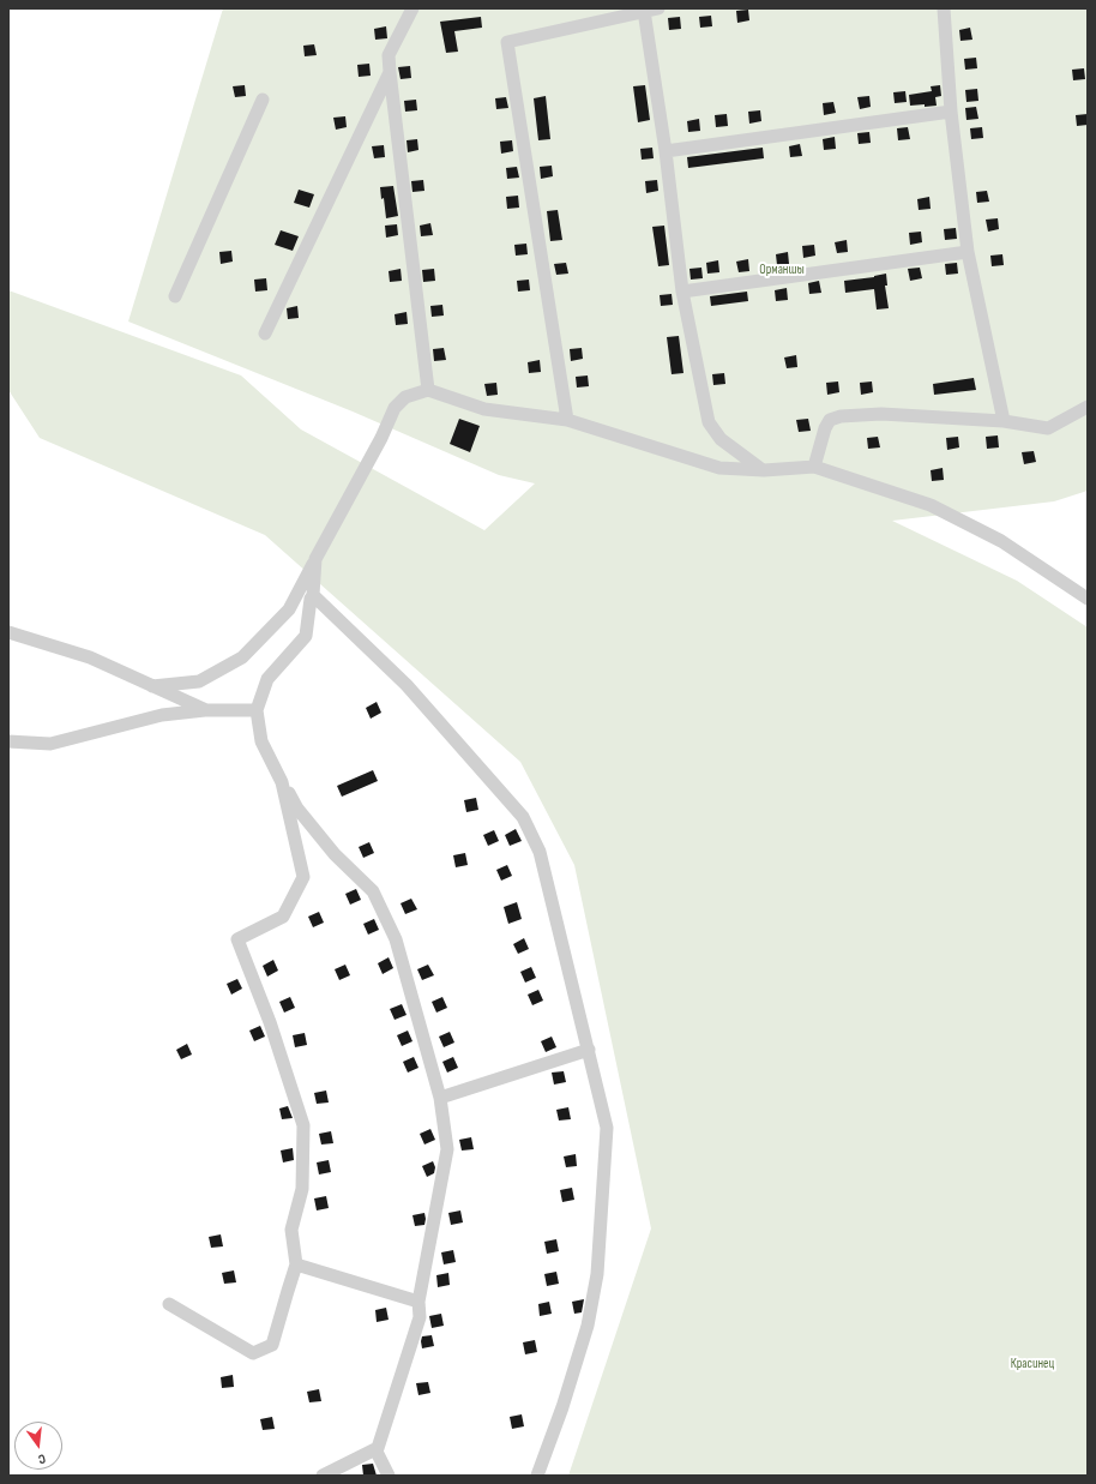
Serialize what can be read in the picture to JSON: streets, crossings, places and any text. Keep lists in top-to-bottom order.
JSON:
{
  "parks": ["Орманшы", "Красинец"],
  "north": "bottom"
}
